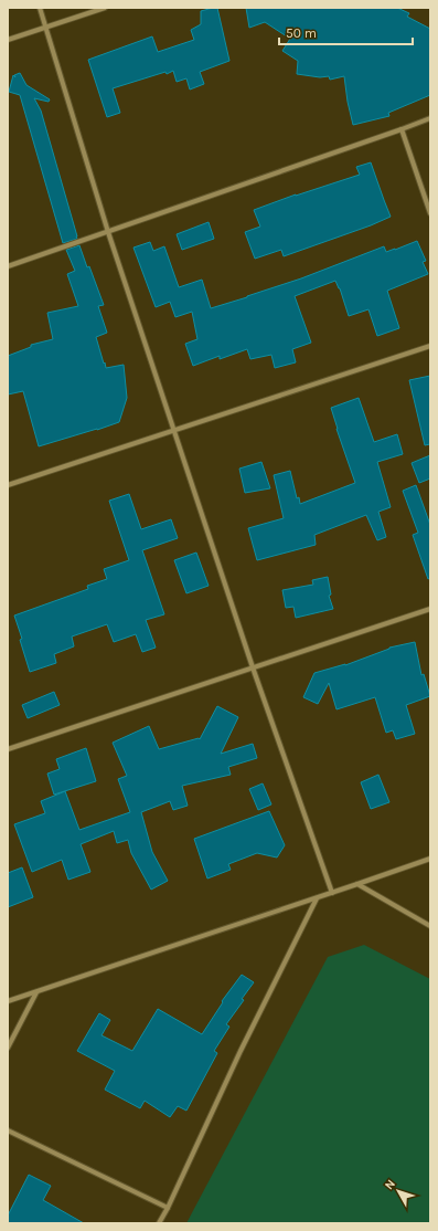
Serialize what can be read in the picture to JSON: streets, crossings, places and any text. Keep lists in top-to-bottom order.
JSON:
{
  "scale_bar": "50 m",
  "north": "top left"
}
